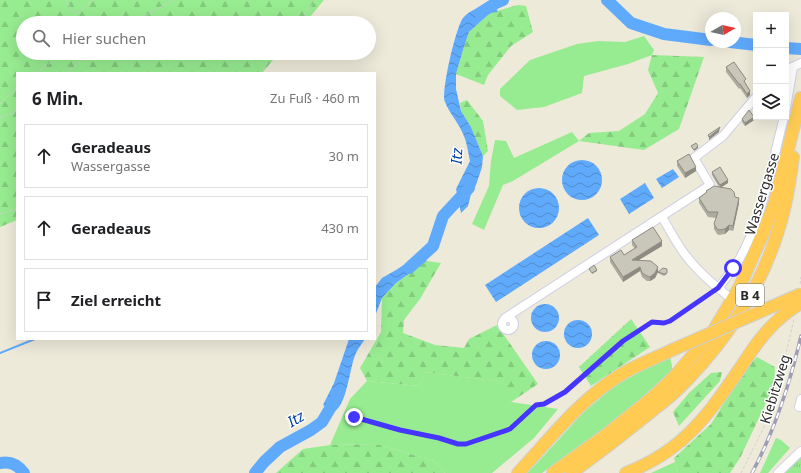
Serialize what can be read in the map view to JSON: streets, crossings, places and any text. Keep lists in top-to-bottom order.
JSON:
{
  "streets": {
    "highway": ["B 4"],
    "street": ["Wassergasse"],
    "path": ["Kiebitzweg"]
  },
  "water": ["Itz"],
  "north": "right",
  "page": {
    "map_buttons": ["+", "−"],
    "search": "Hier suchen",
    "heading": ["6 Min.", "Zu Fuß · 460 m"],
    "list": [
      ["Geradeaus", "Wassergasse", "30 m"],
      ["Geradeaus", "430 m"],
      "Ziel erreicht"
    ]
  }
}
